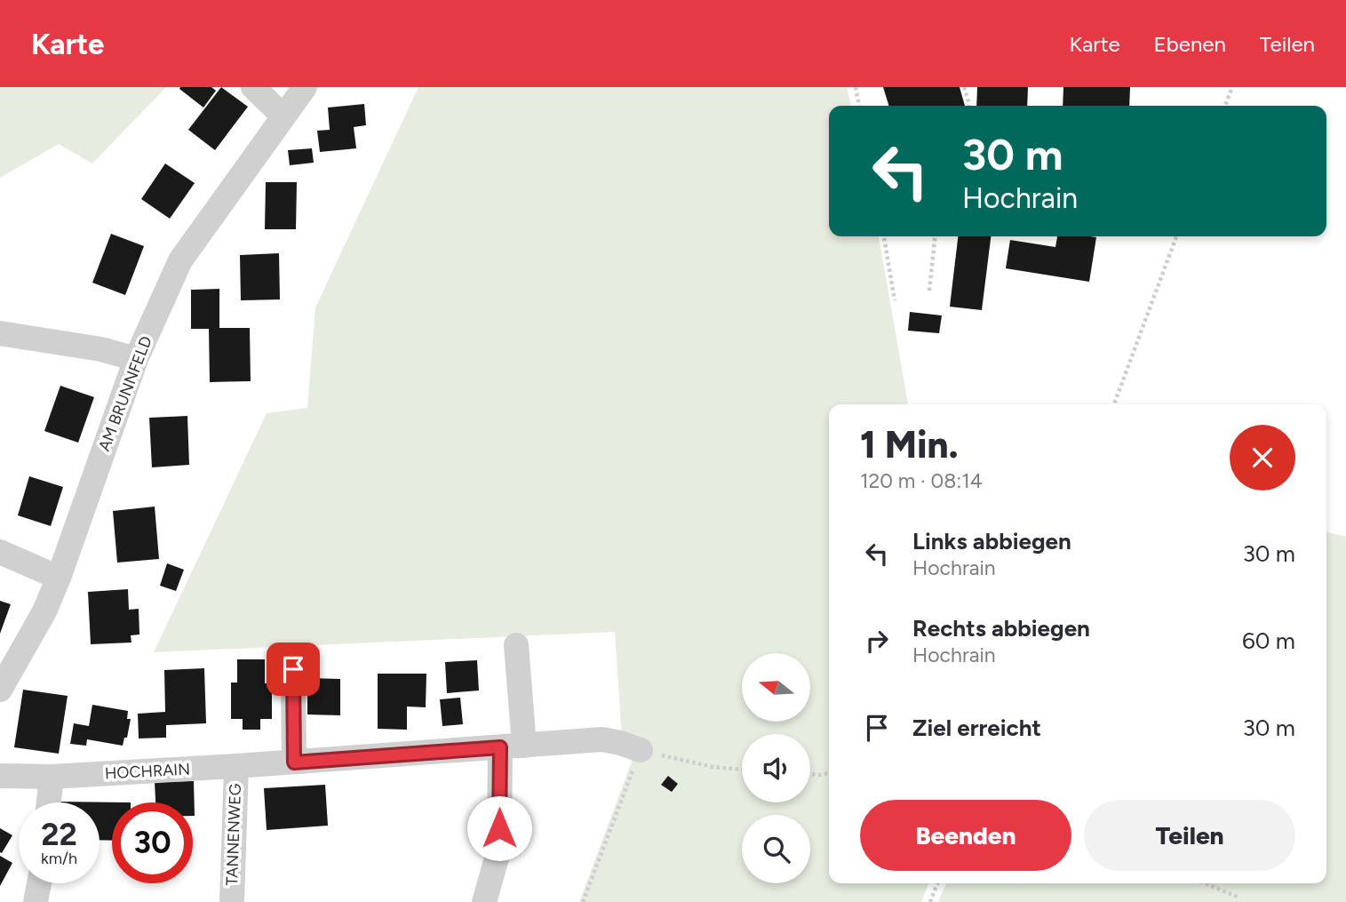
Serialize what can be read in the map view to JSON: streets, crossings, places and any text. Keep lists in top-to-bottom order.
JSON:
{
  "streets": {
    "street": ["AM BRUNNFELD", "HOCHRAIN", "TANNENWEG"]
  },
  "crossings": [
    ["HOCHRAIN", "TANNENWEG"]
  ],
  "north": "left",
  "page": {
    "header": "Karte",
    "nav": ["Karte", "Ebenen", "Teilen"],
    "turn": ["30 m", "Hochrain"],
    "heading": ["1 Min.", "120 m · 08:14"],
    "list": [
      {
        "name": "Links abbiegen",
        "note": "Hochrain",
        "value": "30 m"
      },
      {
        "name": "Rechts abbiegen",
        "note": "Hochrain",
        "value": "60 m"
      },
      {
        "name": "Ziel erreicht",
        "value": "30 m"
      }
    ],
    "buttons": ["Beenden", "Teilen"],
    "speed": "22 km/h",
    "limit": "30"
  }
}
